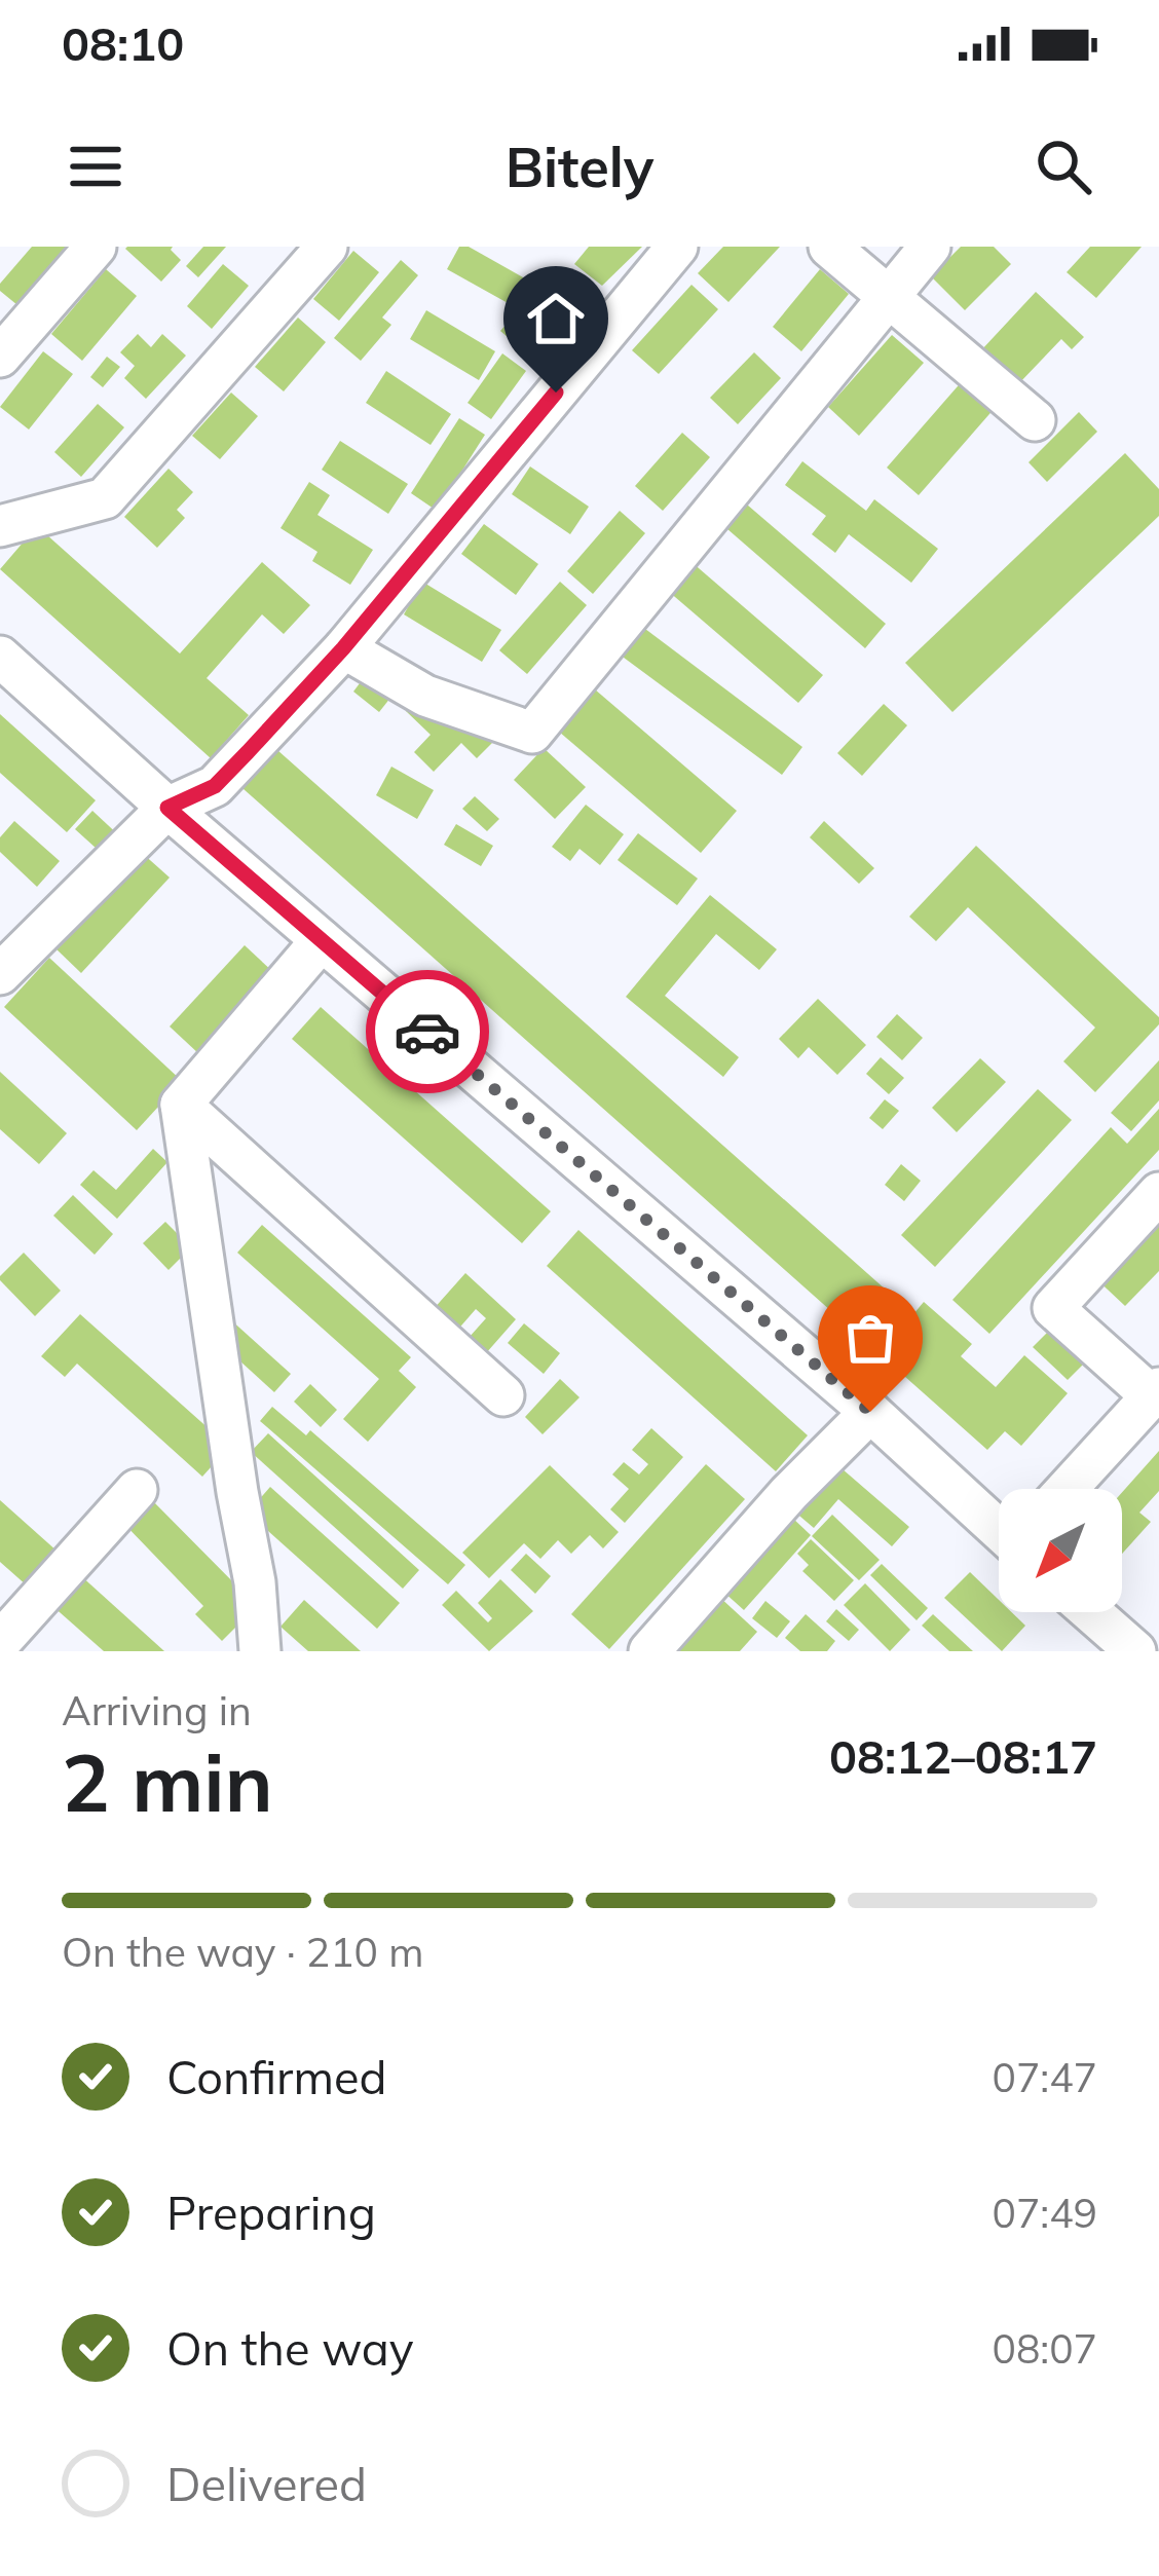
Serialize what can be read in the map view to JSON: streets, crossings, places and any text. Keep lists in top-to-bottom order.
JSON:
{
  "north": "bottom left",
  "page": {
    "status": "08:10",
    "header": "Bitely",
    "heading": ["2 min", "Arriving in", "08:12–08:17"],
    "bar": "On the way · 210 m",
    "list": [
      ["Confirmed", "07:47"],
      ["Preparing", "07:49"],
      ["On the way", "08:07"],
      "Delivered"
    ]
  }
}
